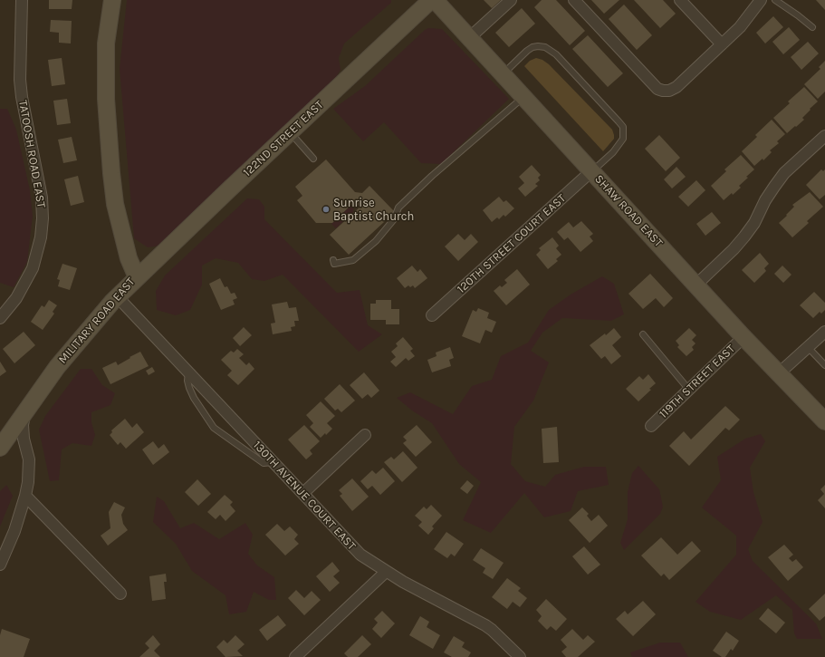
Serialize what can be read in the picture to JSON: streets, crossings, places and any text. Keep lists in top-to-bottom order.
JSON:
{
  "streets": {
    "main road": ["122ND STREET EAST", "SHAW ROAD EAST", "MILITARY ROAD EAST"],
    "street": [
      "TATOOSH ROAD EAST",
      "120TH STREET COURT EAST",
      "119TH STREET EAST",
      "130TH AVENUE COURT EAST"
    ]
  },
  "crossings": [
    ["122ND STREET EAST", "MILITARY ROAD EAST"],
    ["SHAW ROAD EAST", "120TH STREET COURT EAST"],
    ["SHAW ROAD EAST", "119TH STREET EAST"],
    ["MILITARY ROAD EAST", "130TH AVENUE COURT EAST"]
  ],
  "places": ["Sunrise Baptist Church"]
}
